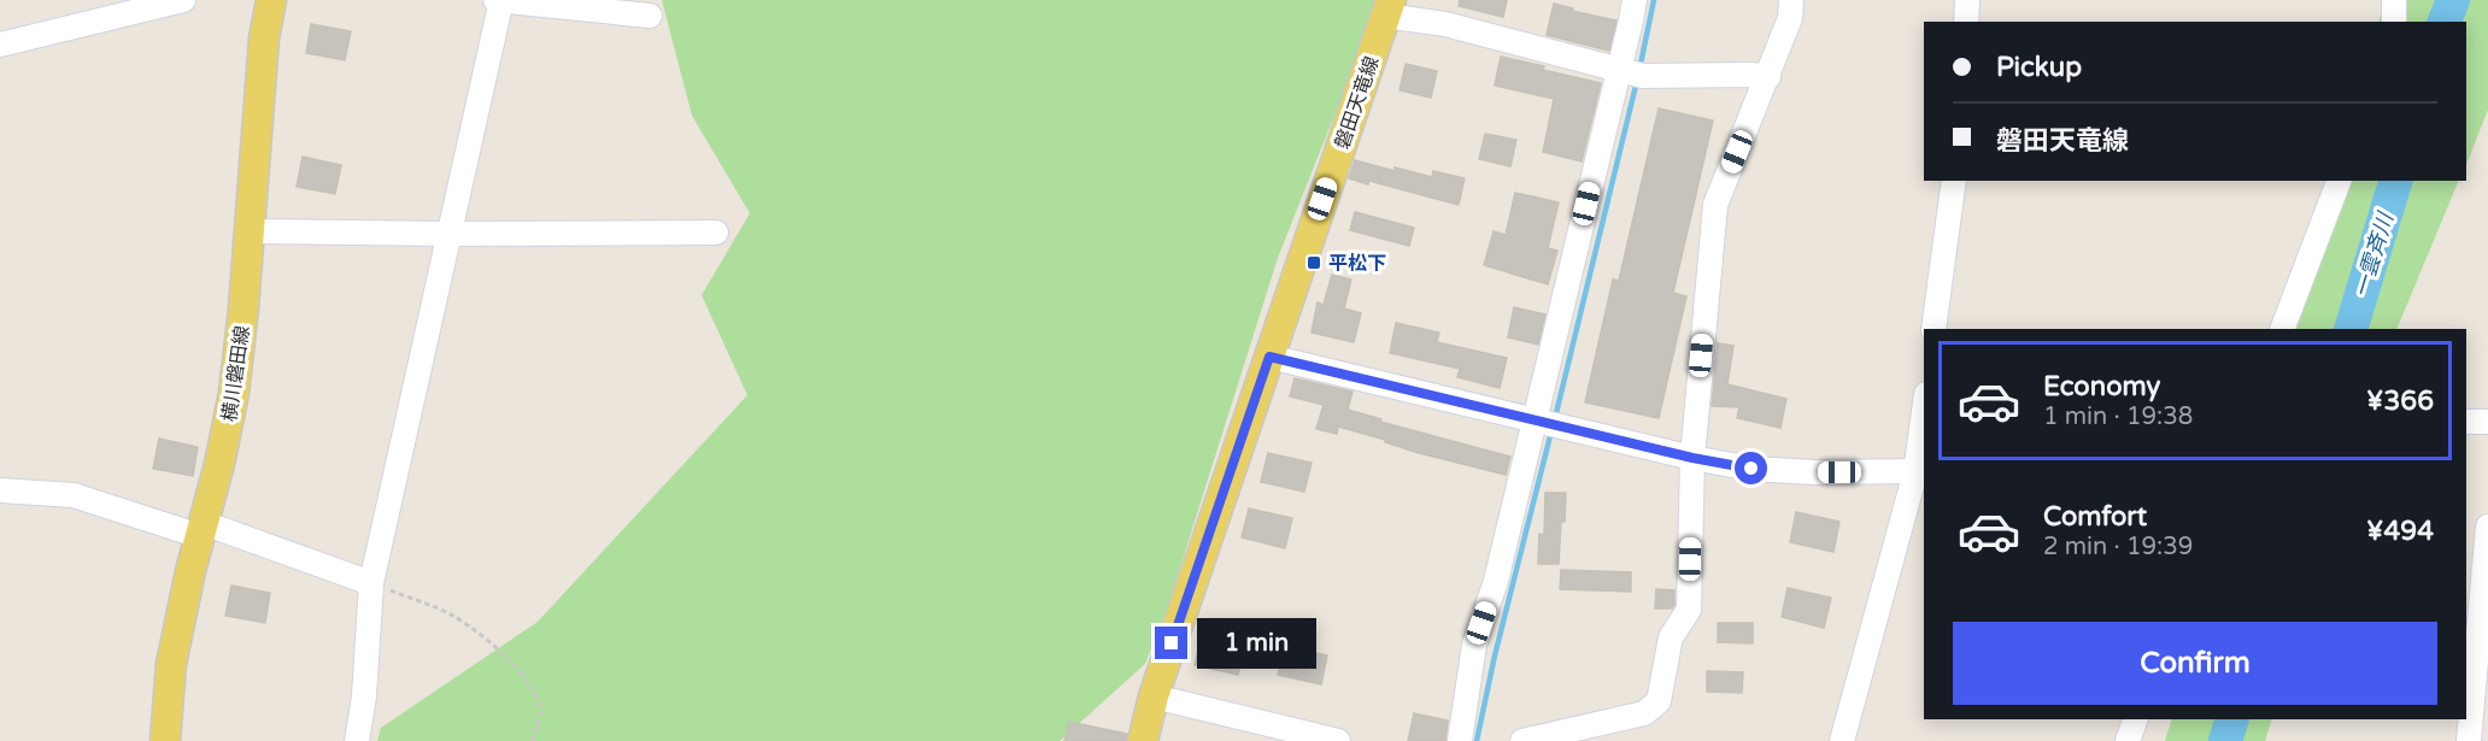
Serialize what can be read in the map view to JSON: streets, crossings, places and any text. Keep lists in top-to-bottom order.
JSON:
{
  "streets": {
    "main road": ["磐田天竜線", "横川磐田線"]
  },
  "water": ["一雲斉川"],
  "places": {
    "transit": ["平松下"]
  },
  "page": {
    "banner": ["Pickup", "磐田天竜線"],
    "list": [
      {
        "name": "Economy",
        "note": "1 min · 19:38",
        "value": "¥366"
      },
      {
        "name": "Comfort",
        "note": "2 min · 19:39",
        "value": "¥494"
      }
    ],
    "buttons": "Confirm",
    "bubble": "1 min"
  }
}
